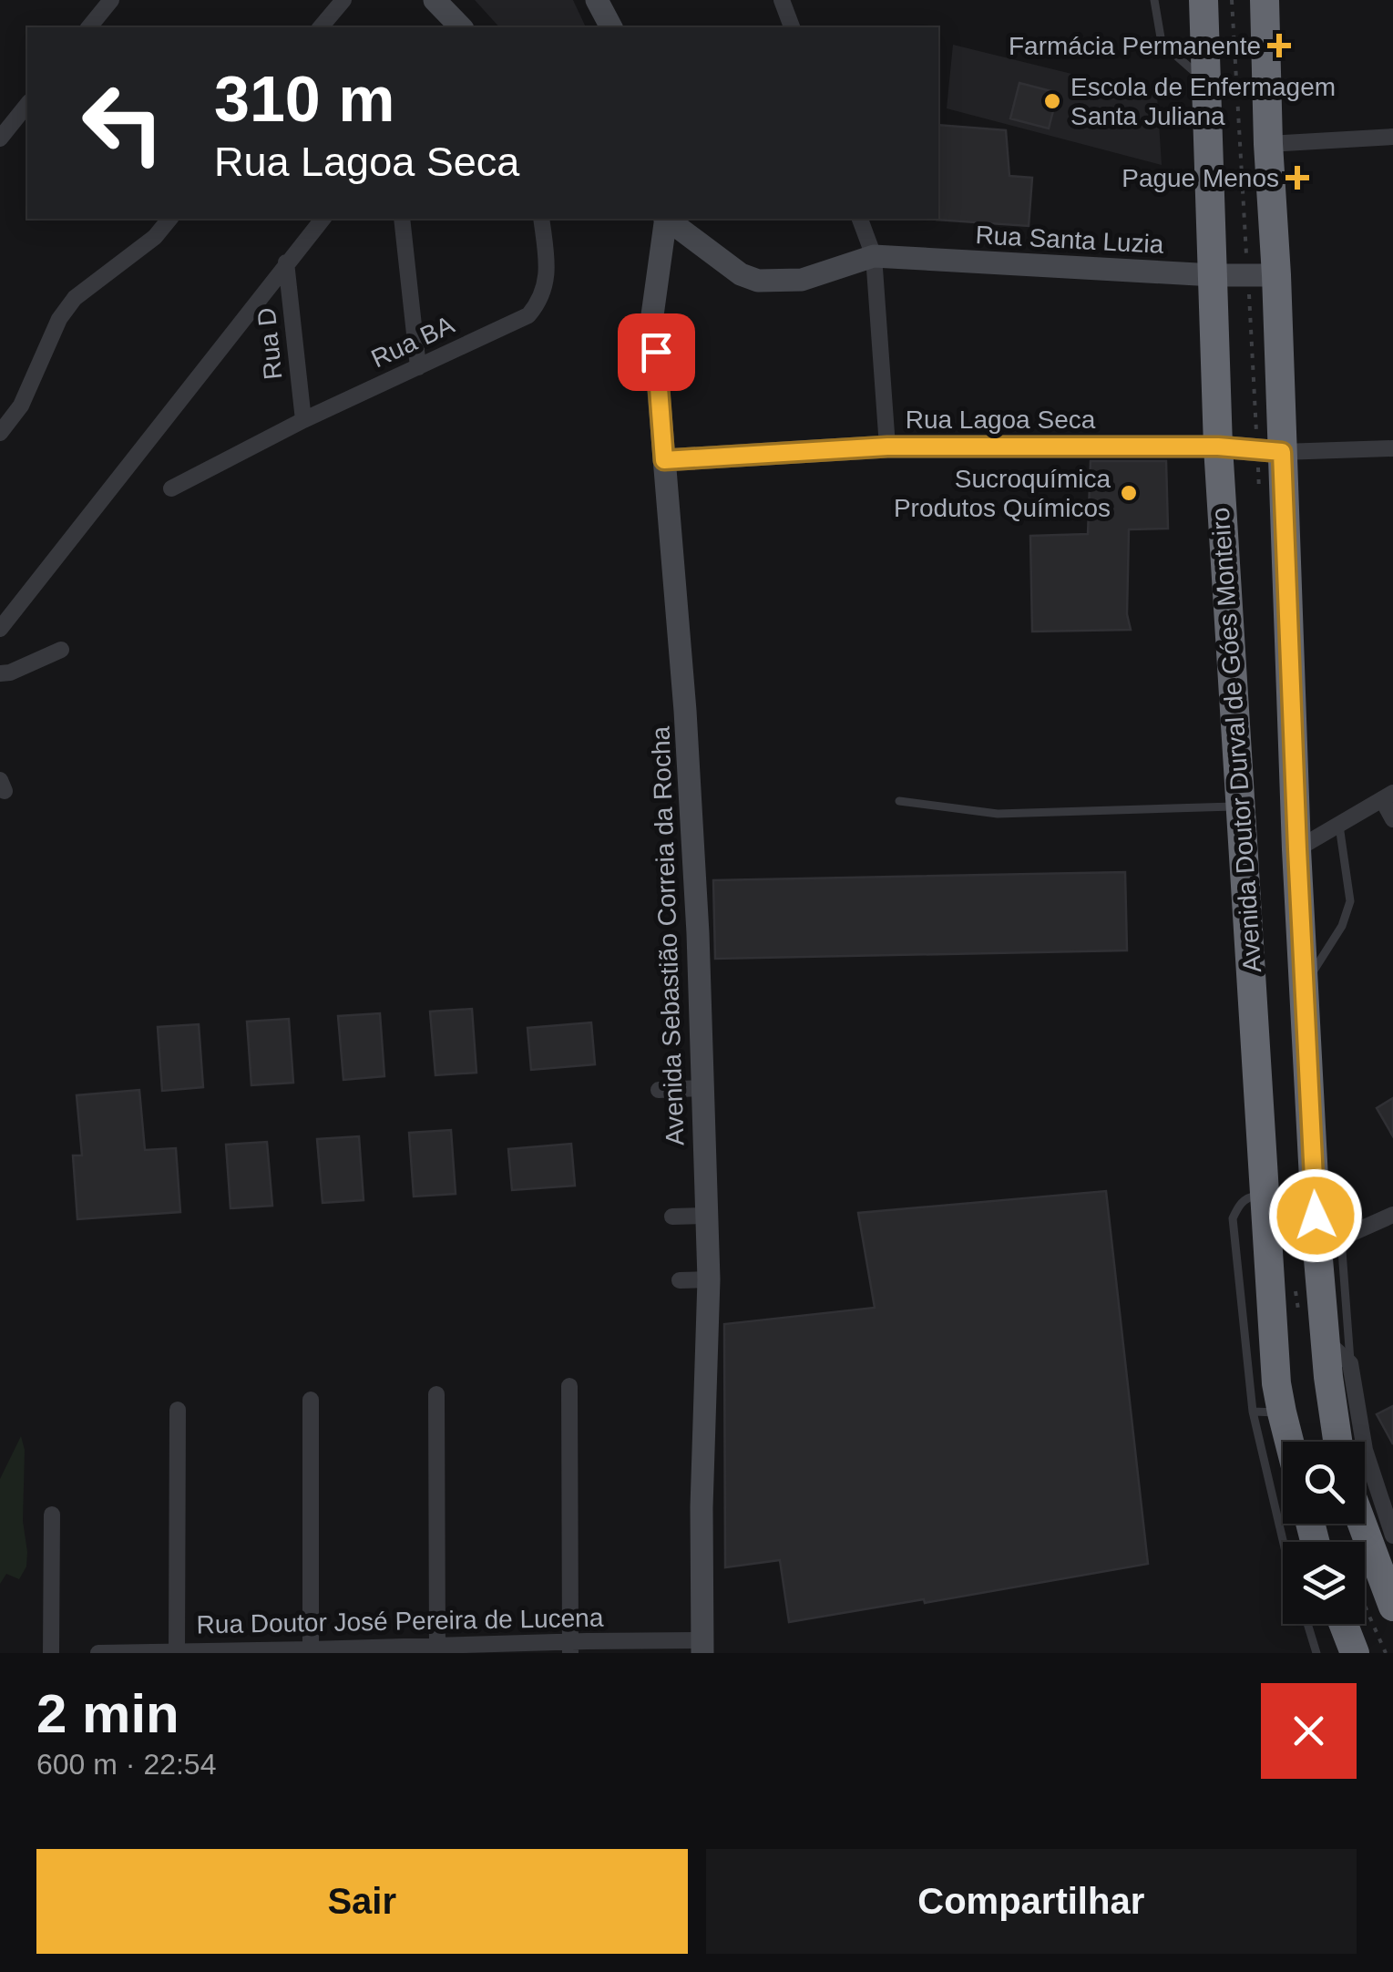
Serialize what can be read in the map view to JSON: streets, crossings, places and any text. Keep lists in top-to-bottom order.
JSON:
{
  "streets": {
    "highway": ["Avenida Doutor Durval de Góes Monteiro"],
    "street": [
      "Rua Santa Luzia",
      "Rua BA",
      "Rua D",
      "Rua Lagoa Seca",
      "Avenida Sebastião Correia da Rocha",
      "Rua Doutor José Pereira de Lucena"
    ]
  },
  "crossings": [
    ["Rua Santa Luzia", "Avenida Doutor Durval de Góes Monteiro"],
    ["Rua BA", "Rua D"],
    ["Rua Lagoa Seca", "Avenida Doutor Durval de Góes Monteiro"],
    ["Rua Lagoa Seca", "Avenida Sebastião Correia da Rocha"],
    ["Avenida Sebastião Correia da Rocha", "Rua Doutor José Pereira de Lucena"]
  ],
  "places": {
    "health": ["Farmácia Permanente", "Pague Menos"],
    "other": ["Escola de Enfermagem Santa Juliana", "Sucroquímica Produtos Químicos"]
  },
  "page": {
    "turn": ["310 m", "Rua Lagoa Seca"],
    "heading": ["2 min", "600 m · 22:54"],
    "buttons": ["Sair", "Compartilhar"]
  }
}
